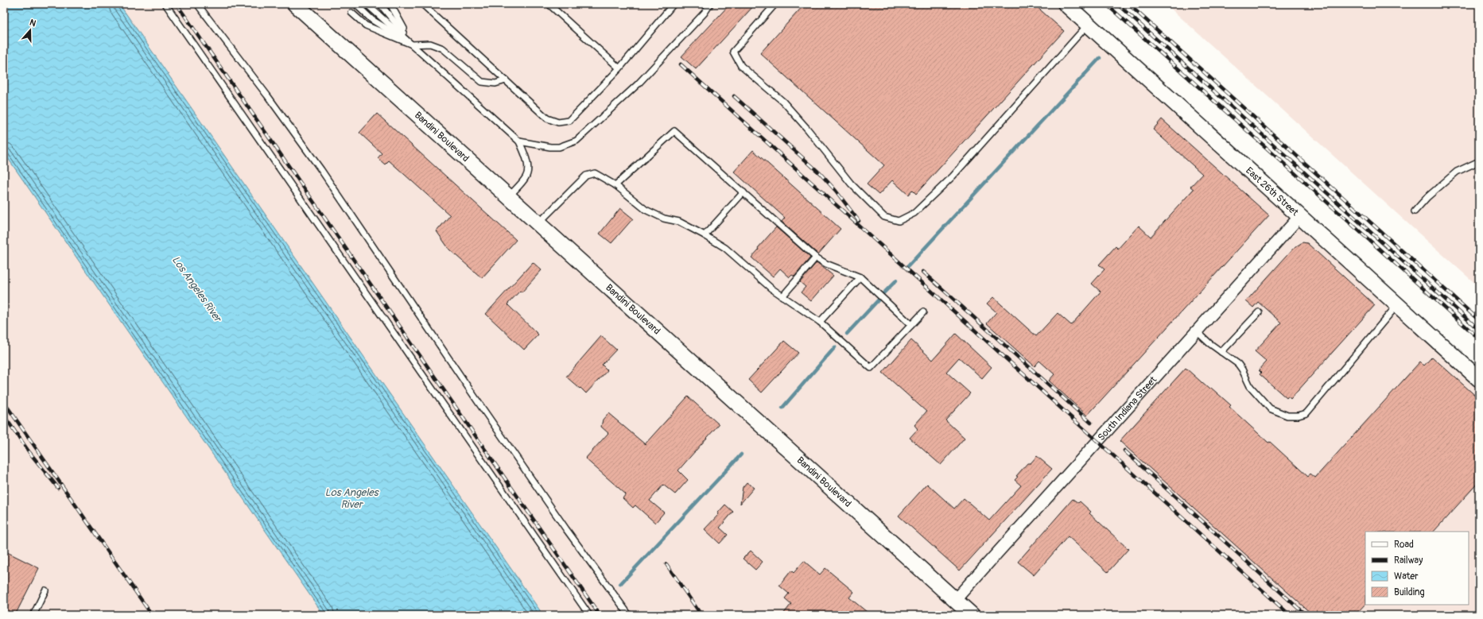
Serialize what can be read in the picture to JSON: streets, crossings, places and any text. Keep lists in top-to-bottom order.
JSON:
{
  "streets": {
    "main road": ["Bandini Boulevard", "East 26th Street"],
    "street": ["South Indiana Street"]
  },
  "crossings": [
    ["Bandini Boulevard", "South Indiana Street"],
    ["East 26th Street", "South Indiana Street"]
  ],
  "water": ["Los Angeles River"],
  "legend": [
    "Road",
    "Railway",
    "Water",
    "Building"
  ],
  "north": "top"
}
